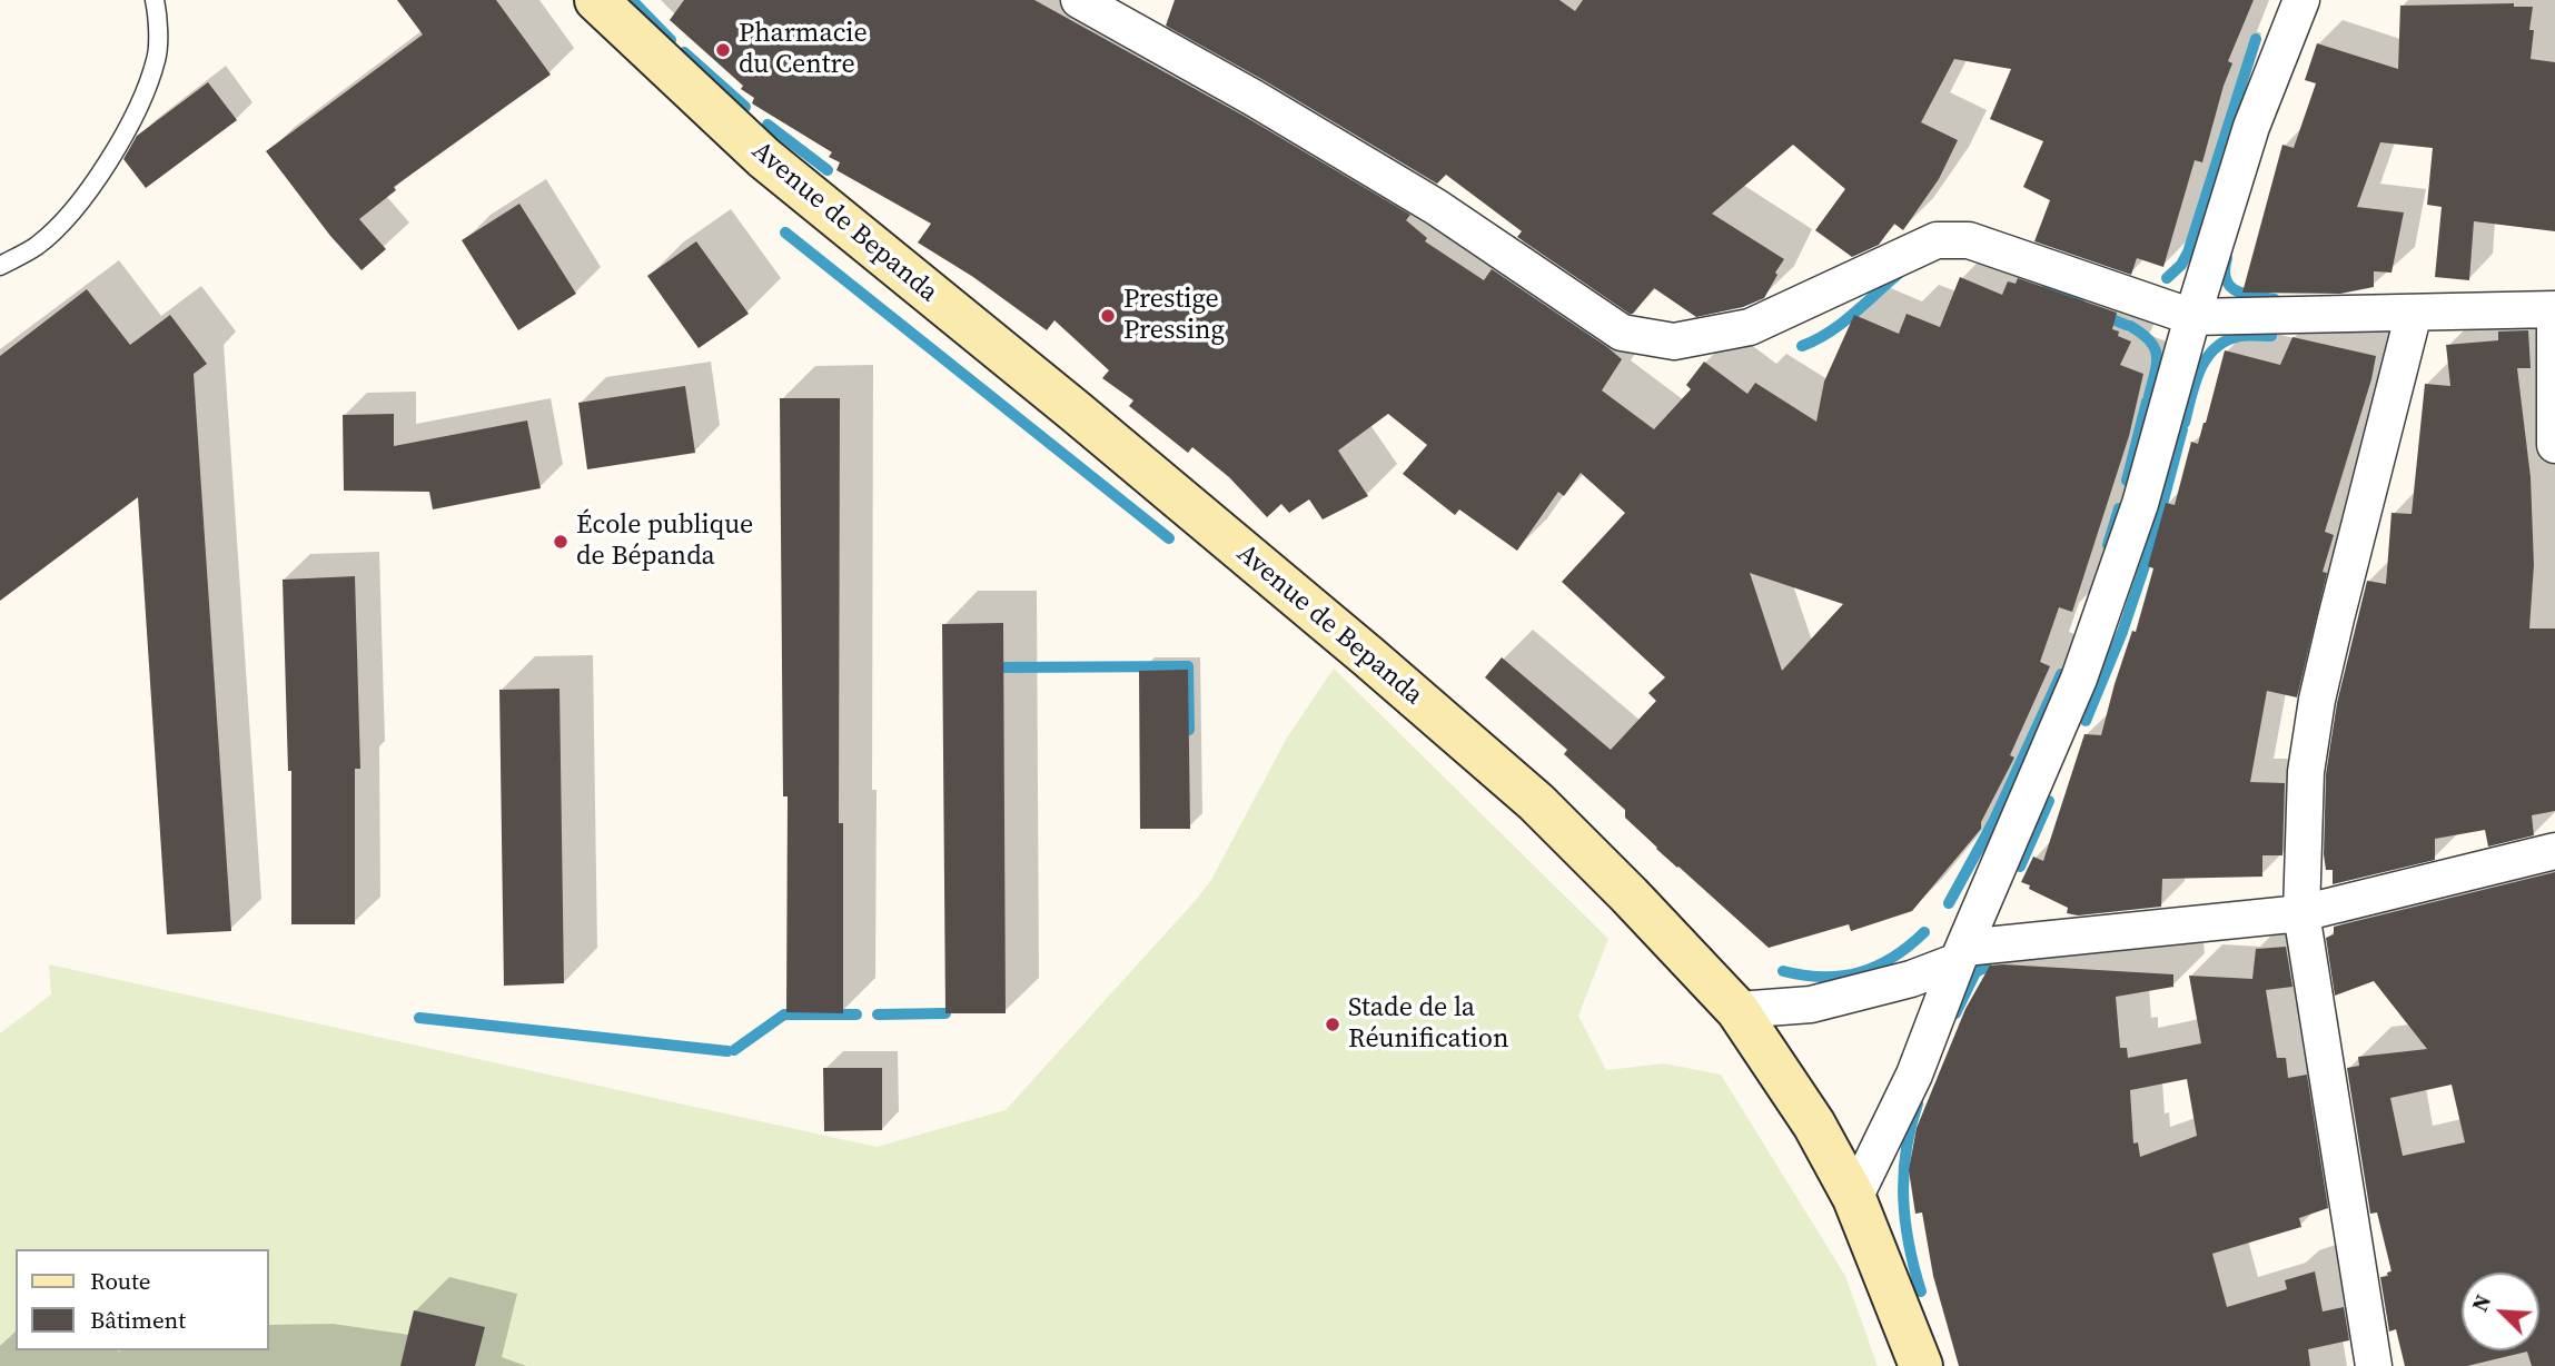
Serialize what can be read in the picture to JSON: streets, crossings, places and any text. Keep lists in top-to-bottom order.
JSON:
{
  "streets": {
    "main road": ["Avenue de Bepanda"]
  },
  "places": [
    "Pharmacie du Centre",
    "Prestige Pressing",
    "École publique de Bépanda",
    "Stade de la Réunification"
  ],
  "legend": ["Route", "Bâtiment"],
  "north": "top left"
}
